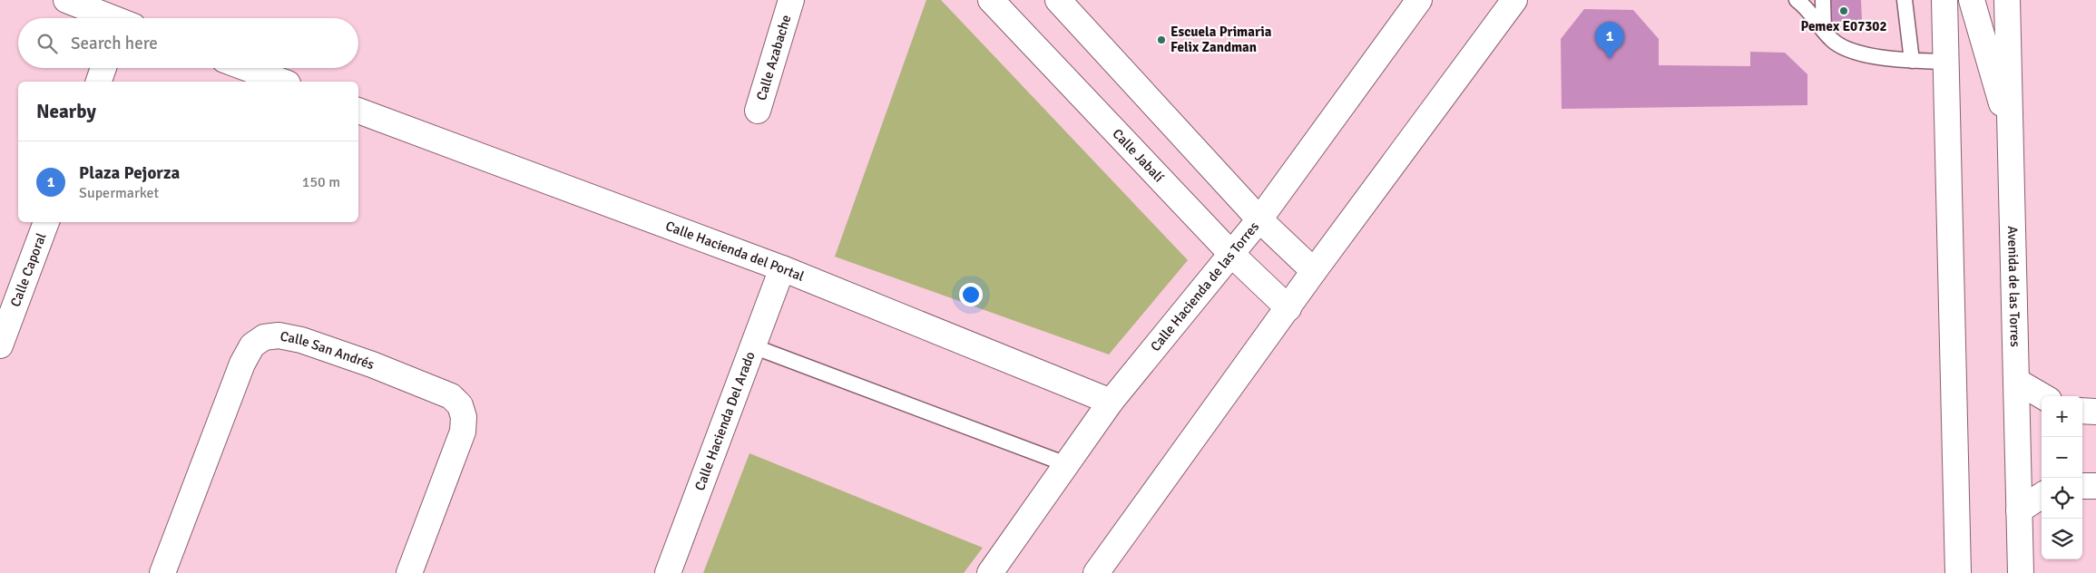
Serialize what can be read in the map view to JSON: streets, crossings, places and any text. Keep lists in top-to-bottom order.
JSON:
{
  "streets": {
    "main road": [
      "Calle Azabache",
      "Calle Jabalí",
      "Calle Hacienda del Portal",
      "Calle Caporal",
      "Calle Hacienda de las Torres",
      "Avenida de las Torres",
      "Calle San Andrés",
      "Calle Hacienda Del Arado"
    ]
  },
  "crossings": [
    ["Calle Jabalí", "Calle Hacienda de las Torres"],
    ["Calle Hacienda del Portal", "Calle Hacienda de las Torres"],
    ["Calle Hacienda del Portal", "Calle Hacienda Del Arado"]
  ],
  "places": ["Pemex E07302", "Escuela Primaria Felix Zandman"],
  "page": {
    "search": "Search here",
    "pins": "1",
    "heading": "Nearby",
    "list": [
      {
        "mark": "1",
        "name": "Plaza Pejorza",
        "note": "Supermarket",
        "value": "150 m"
      }
    ],
    "map_buttons": ["+", "−"]
  }
}
